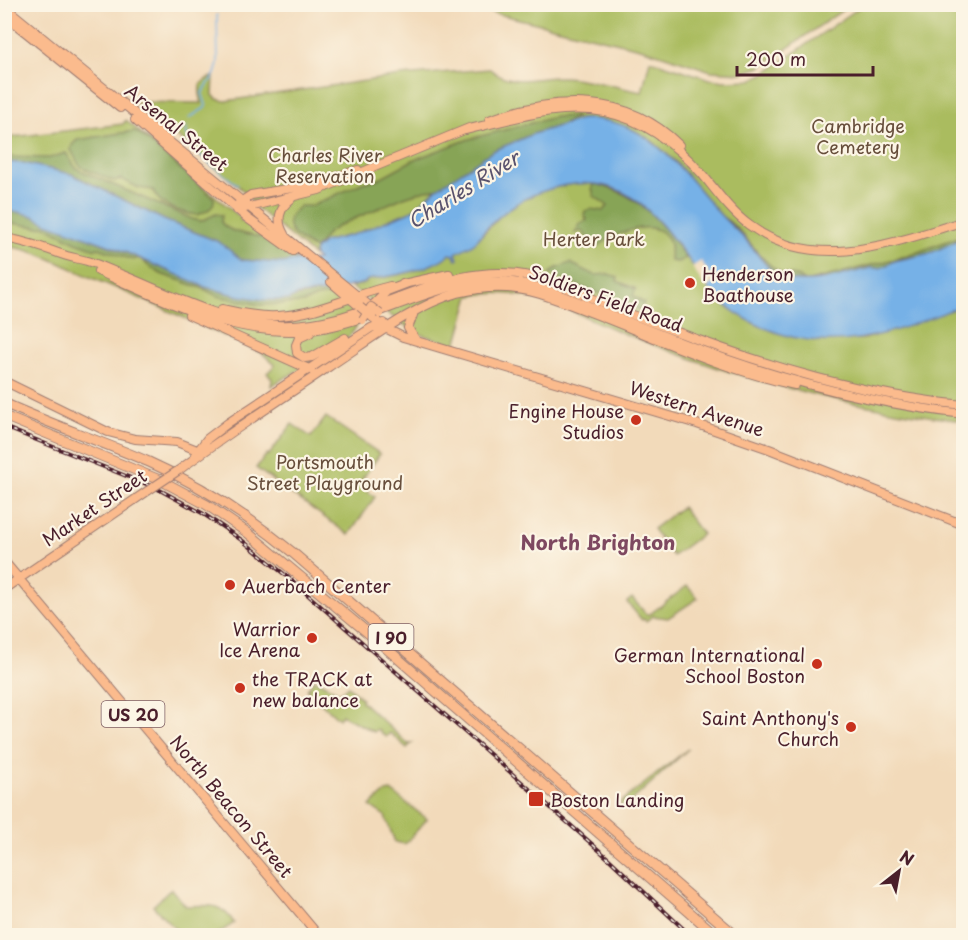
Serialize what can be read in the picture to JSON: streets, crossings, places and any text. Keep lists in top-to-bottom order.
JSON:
{
  "streets": {
    "highway": ["I 90"],
    "main road": [
      "Arsenal Street",
      "Soldiers Field Road",
      "Western Avenue",
      "Market Street",
      "US 20",
      "North Beacon Street"
    ]
  },
  "crossings": [
    ["Arsenal Street", "Western Avenue"],
    ["Market Street", "North Beacon Street"]
  ],
  "districts": ["North Brighton"],
  "water": ["Charles River"],
  "parks": [
    "Cambridge Cemetery",
    "Charles River Reservation",
    "Herter Park",
    "Portsmouth Street Playground"
  ],
  "places": {
    "other": [
      "Henderson Boathouse",
      "Engine House Studios",
      "Auerbach Center",
      "Warrior Ice Arena",
      "German International School Boston",
      "the TRACK at new balance",
      "Saint Anthony's Church"
    ],
    "transit": ["Boston Landing"]
  },
  "scale_bar": "200 m",
  "north": "top right"
}
